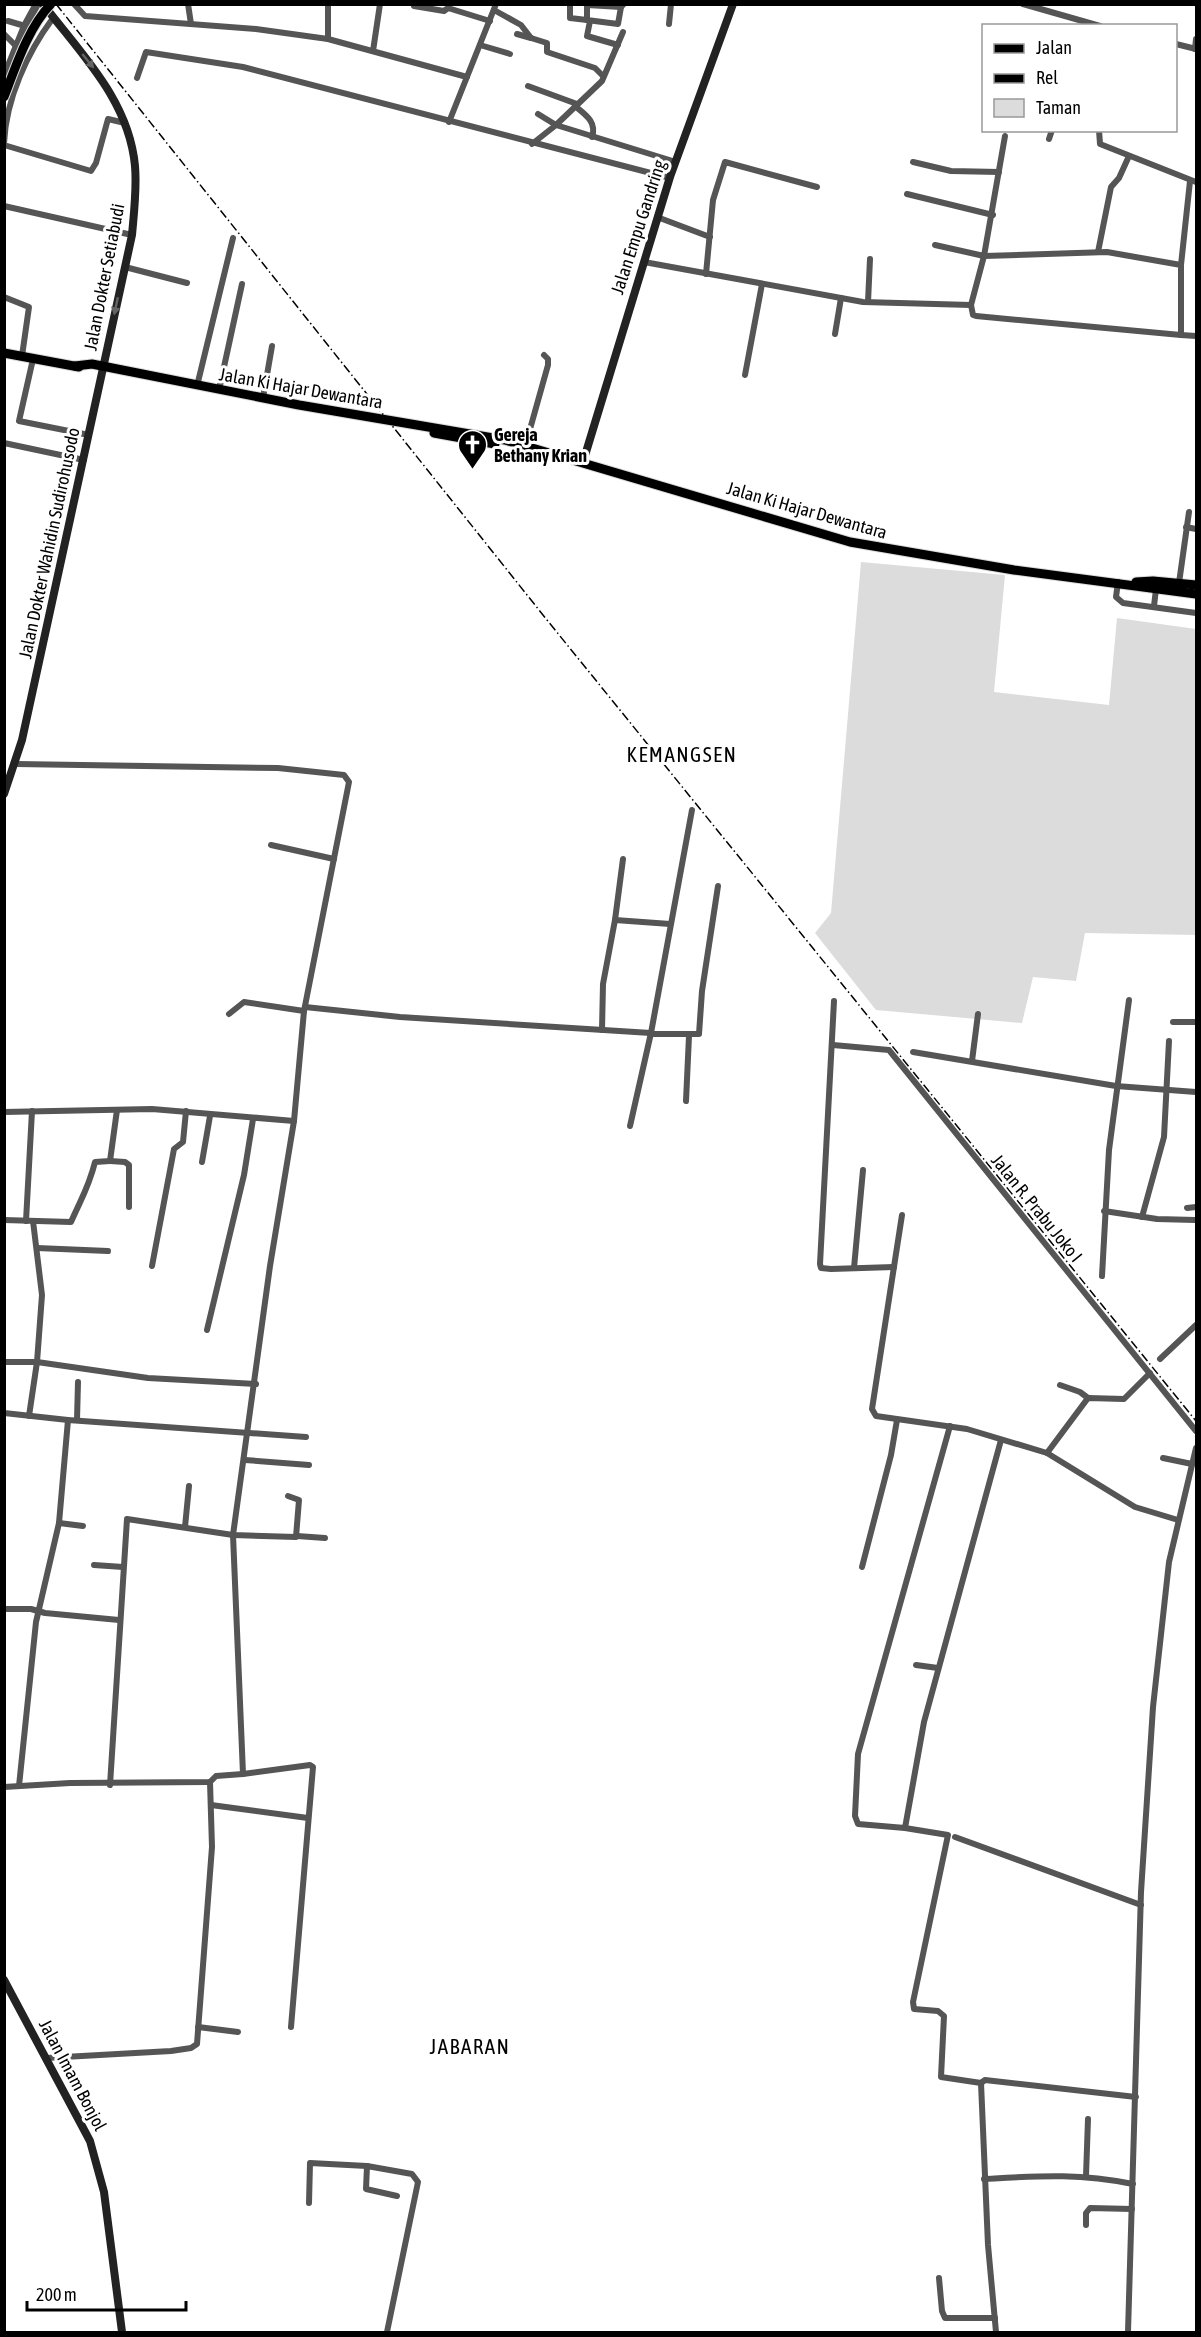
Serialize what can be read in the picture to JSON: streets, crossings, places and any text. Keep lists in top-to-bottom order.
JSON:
{
  "streets": {
    "main road": [
      "Jalan Empu Gandring",
      "Jalan Dokter Setiabudi",
      "Jalan Ki Hajar Dewantara",
      "Jalan Dokter Wahidin Sudirohusodo",
      "Jalan Imam Bonjol"
    ],
    "street": ["Jalan R. Prabu Joko I"]
  },
  "crossings": [
    ["Jalan Empu Gandring", "Jalan Ki Hajar Dewantara"],
    ["Jalan Dokter Setiabudi", "Jalan Ki Hajar Dewantara"],
    ["Jalan Dokter Setiabudi", "Jalan Dokter Wahidin Sudirohusodo"],
    ["Jalan Ki Hajar Dewantara", "Jalan Dokter Wahidin Sudirohusodo"]
  ],
  "one_way": ["Jalan Dokter Setiabudi"],
  "districts": ["KEMANGSEN", "JABARAN"],
  "places": {
    "church": ["Gereja Bethany Krian"]
  },
  "legend": ["Jalan", "Rel", "Taman"],
  "scale_bar": "200 m"
}
